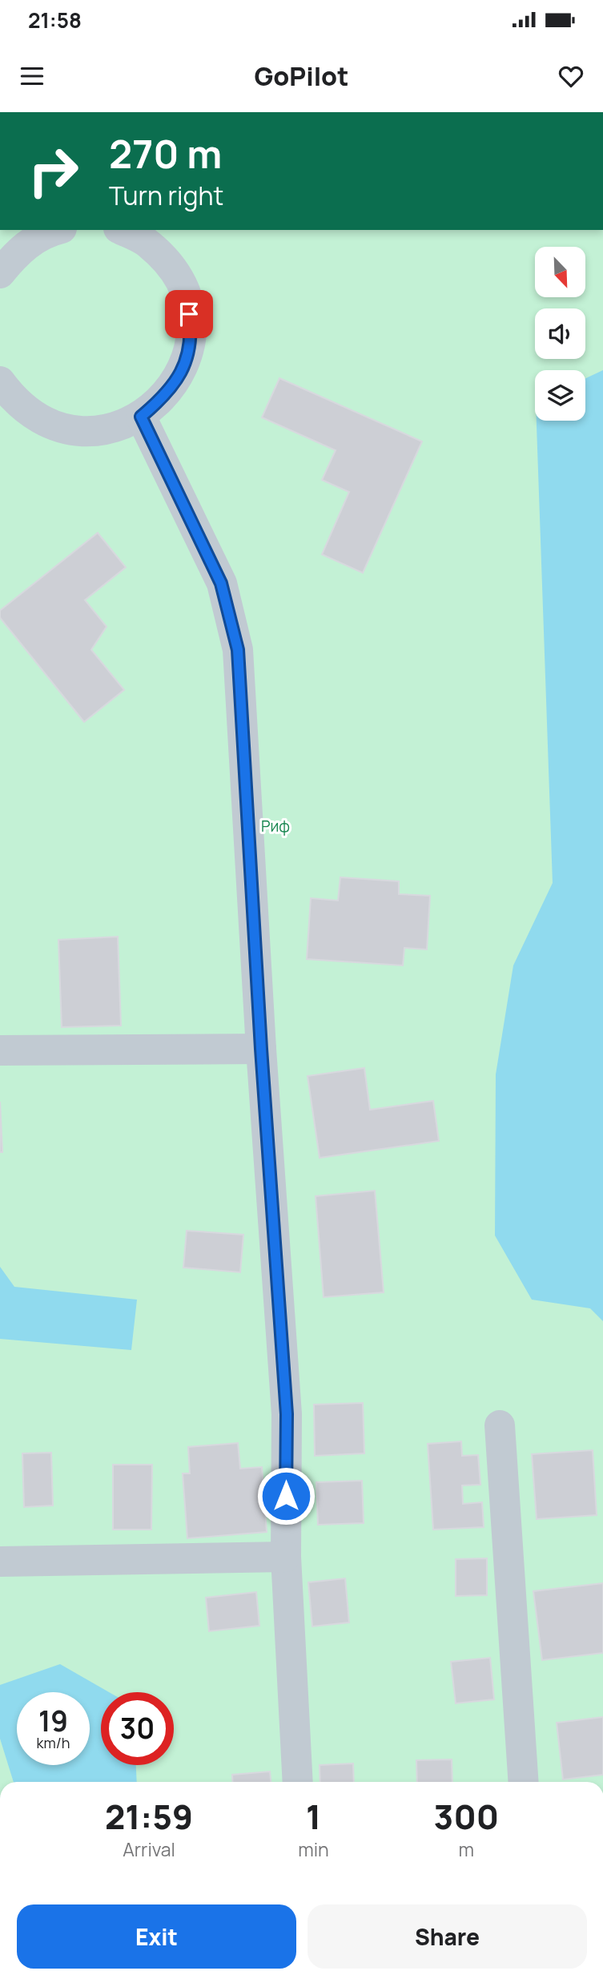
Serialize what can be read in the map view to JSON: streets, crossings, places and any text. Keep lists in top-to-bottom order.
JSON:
{
  "parks": ["Риф"],
  "north": "bottom right",
  "page": {
    "status": "21:58",
    "header": "GoPilot",
    "turn": ["270 m", "Turn right"],
    "speed": "19 km/h",
    "limit": "30",
    "eta": [
      "21:59",
      "Arrival",
      "1",
      "min",
      "300",
      "m"
    ],
    "buttons": ["Exit", "Share"]
  }
}
